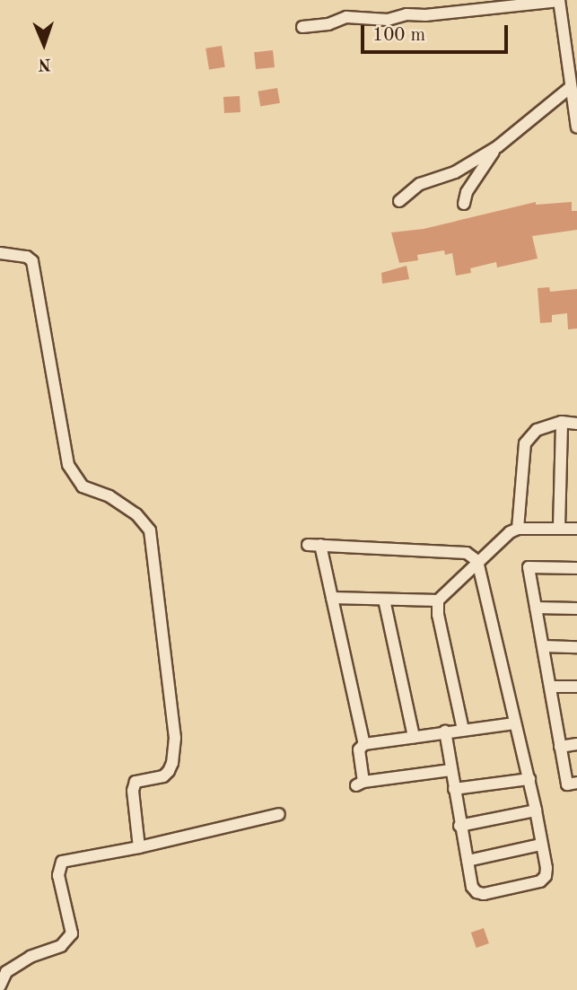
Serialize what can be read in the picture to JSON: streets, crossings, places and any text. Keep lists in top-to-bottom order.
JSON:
{
  "scale_bar": "100 m",
  "north": "bottom"
}
